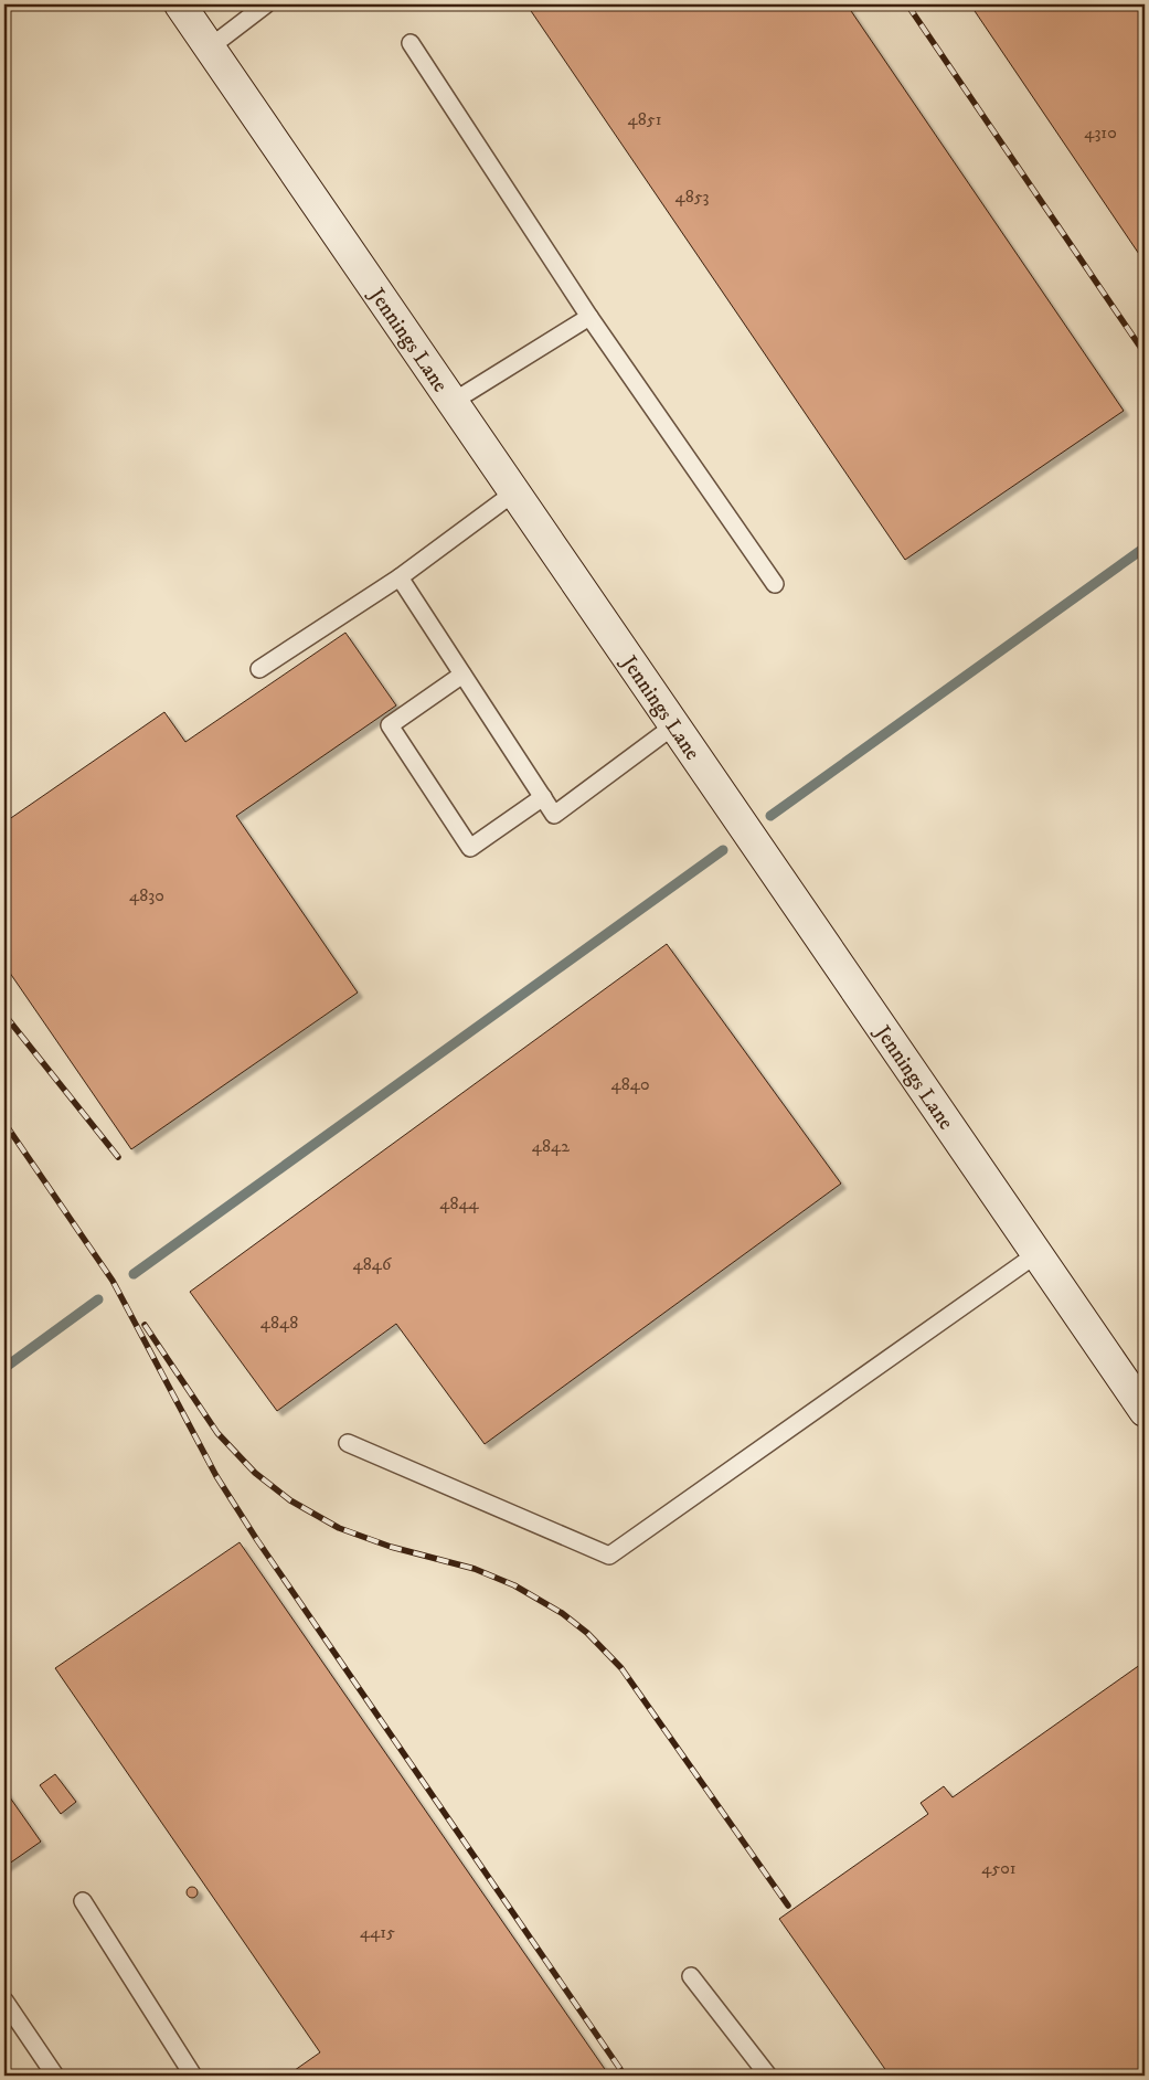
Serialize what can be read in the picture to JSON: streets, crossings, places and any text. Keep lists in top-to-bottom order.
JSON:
{
  "streets": {
    "street": ["Jennings Lane"]
  },
  "house_numbers": [
    "4851",
    "4310",
    "4853",
    "4830",
    "4840",
    "4842",
    "4844",
    "4846",
    "4848",
    "4501",
    "4415"
  ]
}
